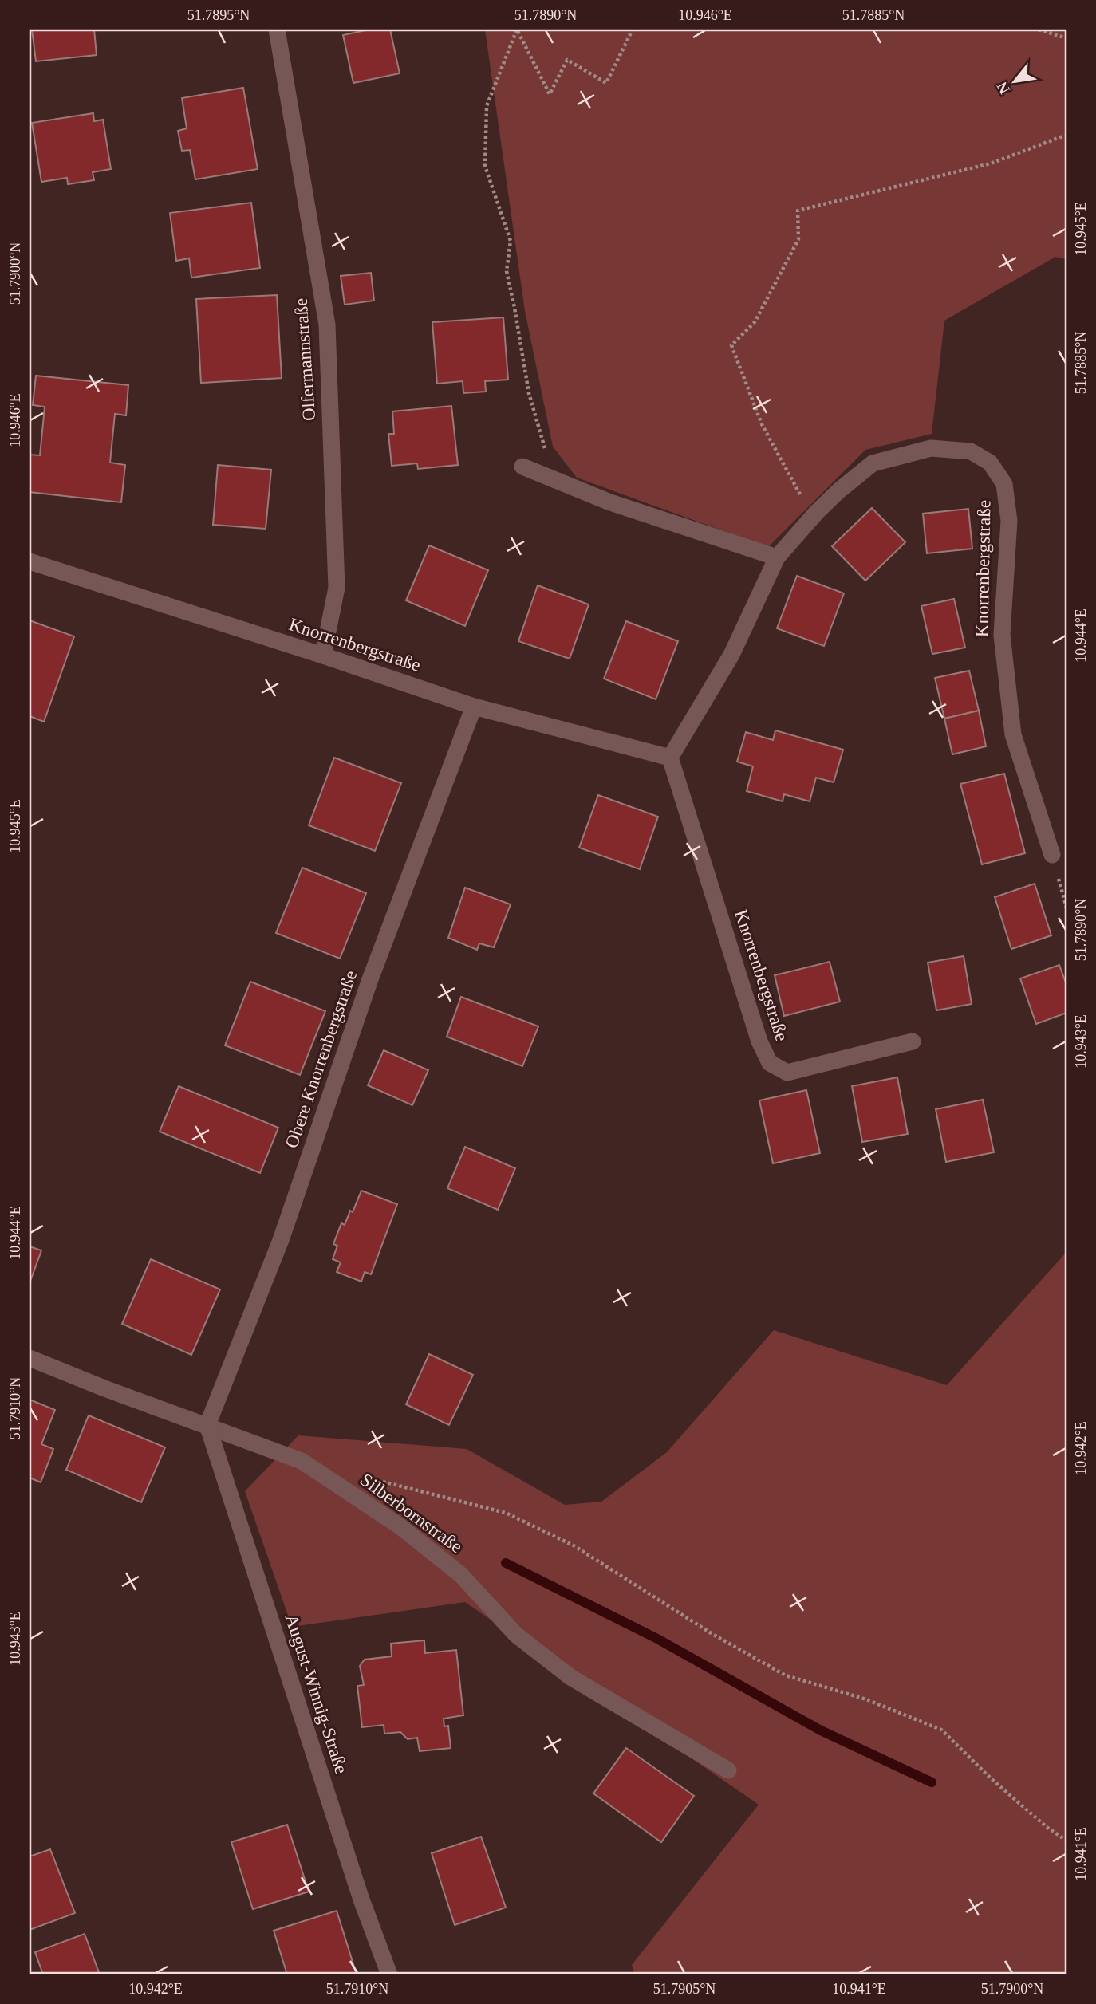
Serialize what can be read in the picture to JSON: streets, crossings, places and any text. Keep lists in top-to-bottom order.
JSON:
{
  "streets": {
    "street": [
      "Olfermannstraße",
      "Knorrenbergstraße",
      "Obere Knorrenbergstraße",
      "Silberbornstraße",
      "August-Winnig-Straße"
    ]
  },
  "crossings": [
    ["Olfermannstraße", "Knorrenbergstraße"],
    ["Knorrenbergstraße", "Obere Knorrenbergstraße"],
    ["Obere Knorrenbergstraße", "Silberbornstraße"],
    ["Obere Knorrenbergstraße", "August-Winnig-Straße"],
    ["Silberbornstraße", "August-Winnig-Straße"]
  ],
  "north": "bottom left",
  "coordinates": [
    "51.7895°N",
    "51.7890°N",
    "10.946°E",
    "51.7885°N",
    "10.945°E",
    "51.7900°N",
    "10.944°E",
    "10.943°E",
    "51.7910°N",
    "10.942°E",
    "10.941°E",
    "51.7905°N"
  ]
}
